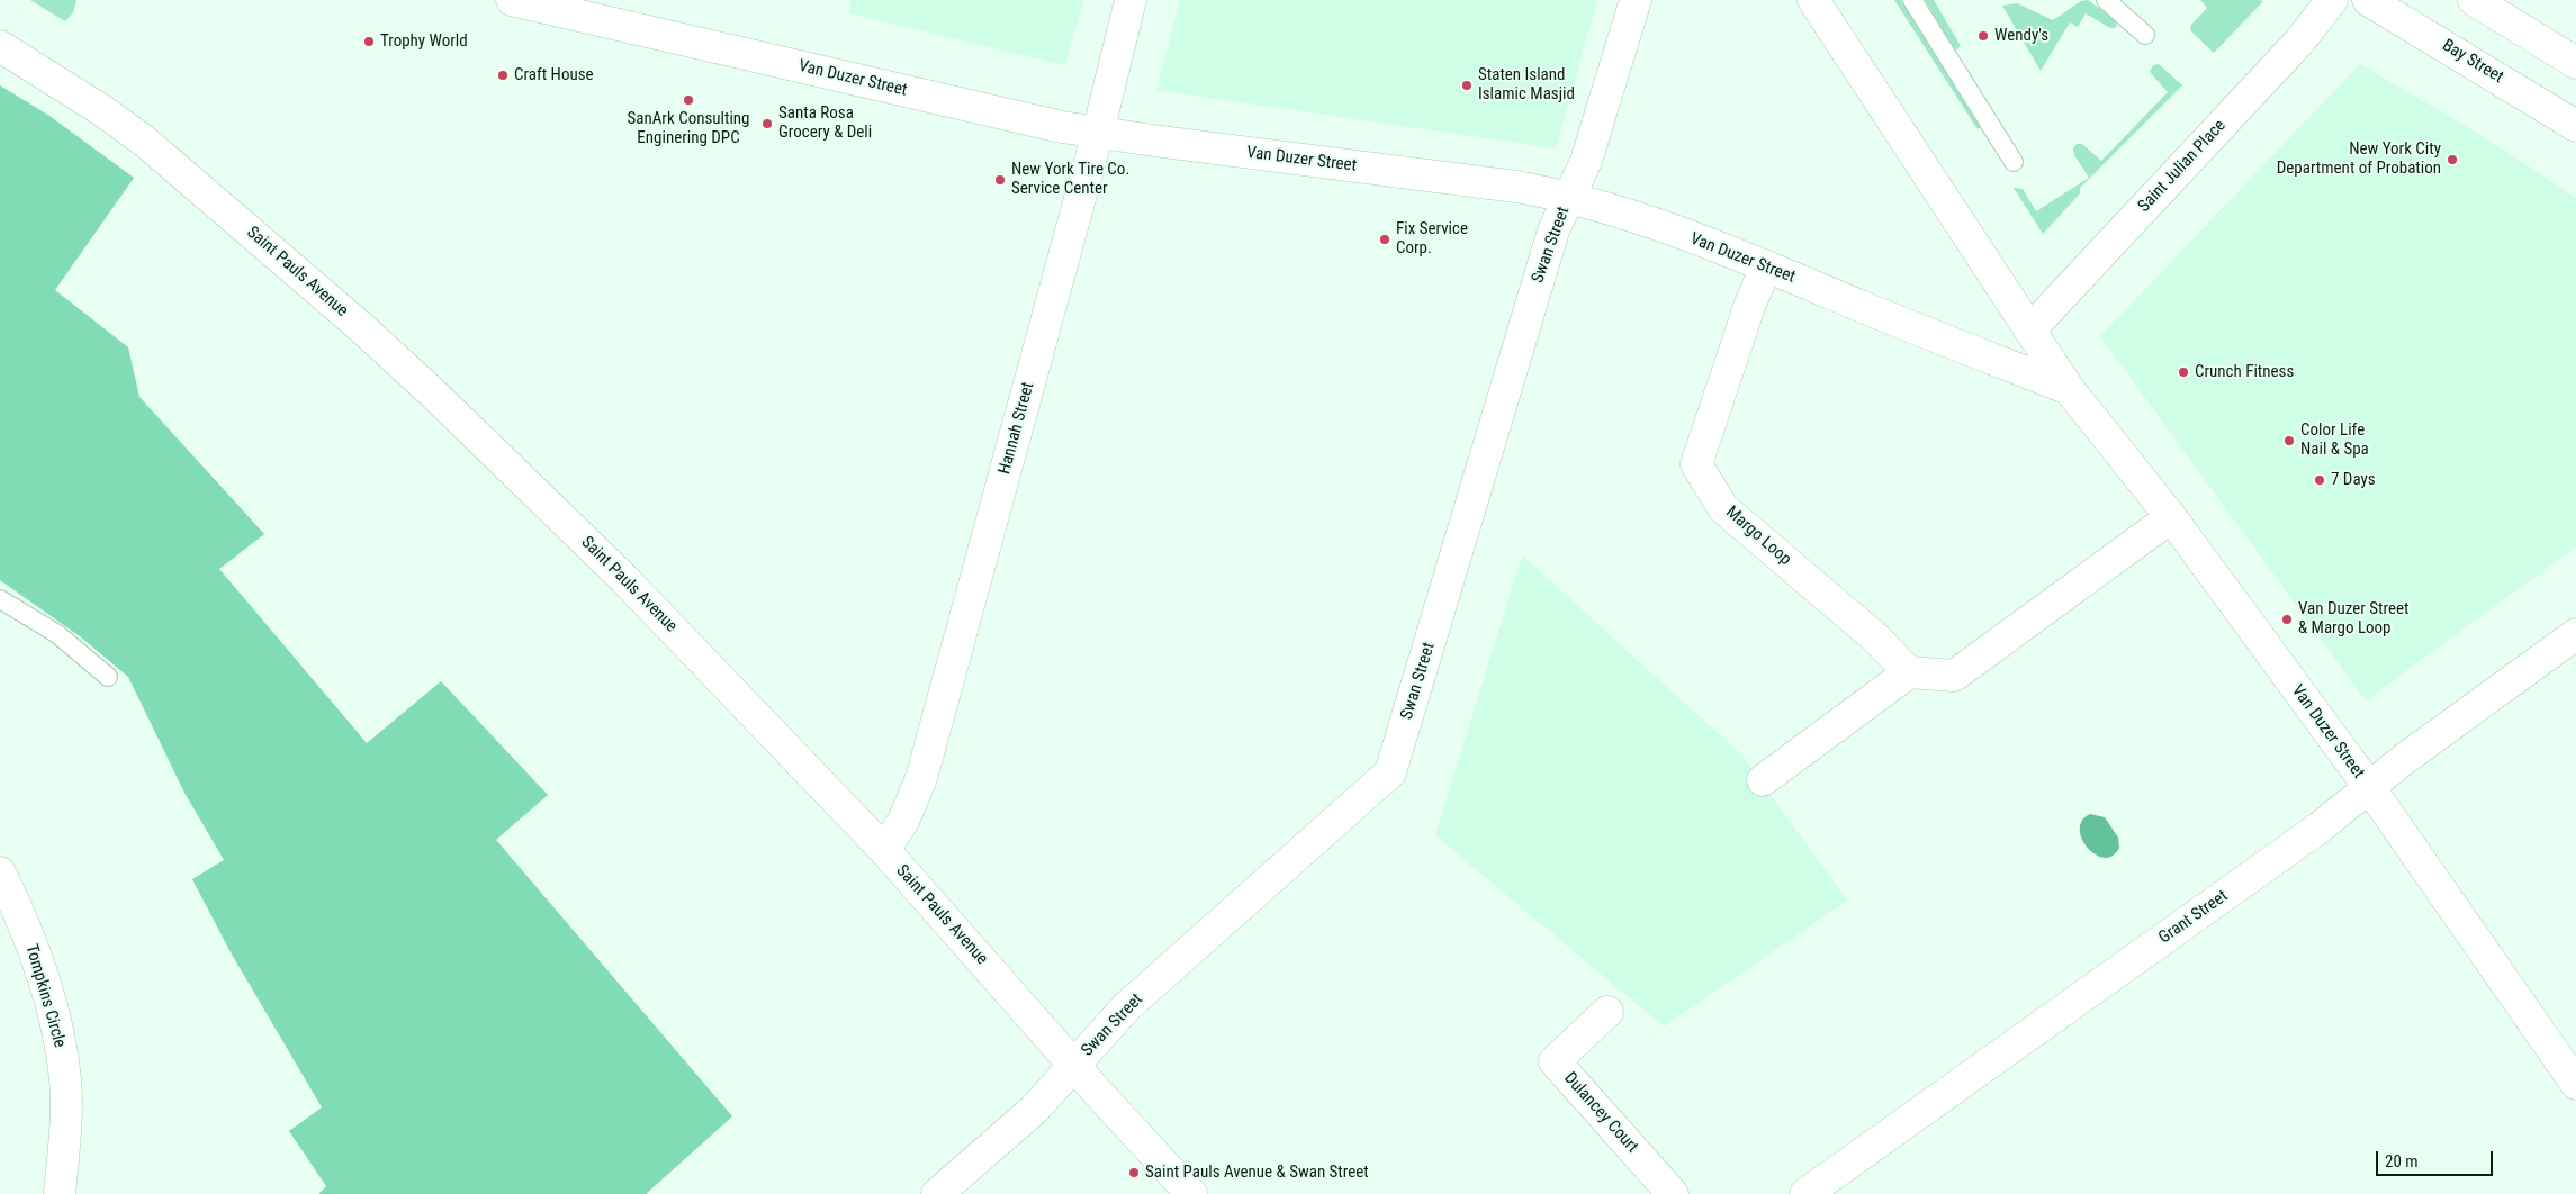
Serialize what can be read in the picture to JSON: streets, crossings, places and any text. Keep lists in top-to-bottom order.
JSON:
{
  "streets": {
    "street": [
      "Bay Street",
      "Van Duzer Street",
      "Saint Julian Place",
      "Swan Street",
      "Saint Pauls Avenue",
      "Hannah Street",
      "Margo Loop",
      "Grant Street",
      "Tompkins Circle",
      "Dulancey Court"
    ]
  },
  "crossings": [
    ["Van Duzer Street", "Saint Julian Place"],
    ["Van Duzer Street", "Swan Street"],
    ["Van Duzer Street", "Hannah Street"],
    ["Van Duzer Street", "Margo Loop"],
    ["Van Duzer Street", "Grant Street"],
    ["Swan Street", "Saint Pauls Avenue"],
    ["Saint Pauls Avenue", "Hannah Street"]
  ],
  "places": [
    "Wendy's",
    "Trophy World",
    "Craft House",
    "Staten Island Islamic Masjid",
    "SanArk Consulting Enginering DPC",
    "Santa Rosa Grocery & Deli",
    "New York City Department of Probation",
    "New York Tire Co. Service Center",
    "Fix Service Corp.",
    "Crunch Fitness",
    "Color Life Nail & Spa",
    "7 Days",
    "Van Duzer Street & Margo Loop",
    "Saint Pauls Avenue & Swan Street"
  ],
  "scale_bar": "20 m"
}
